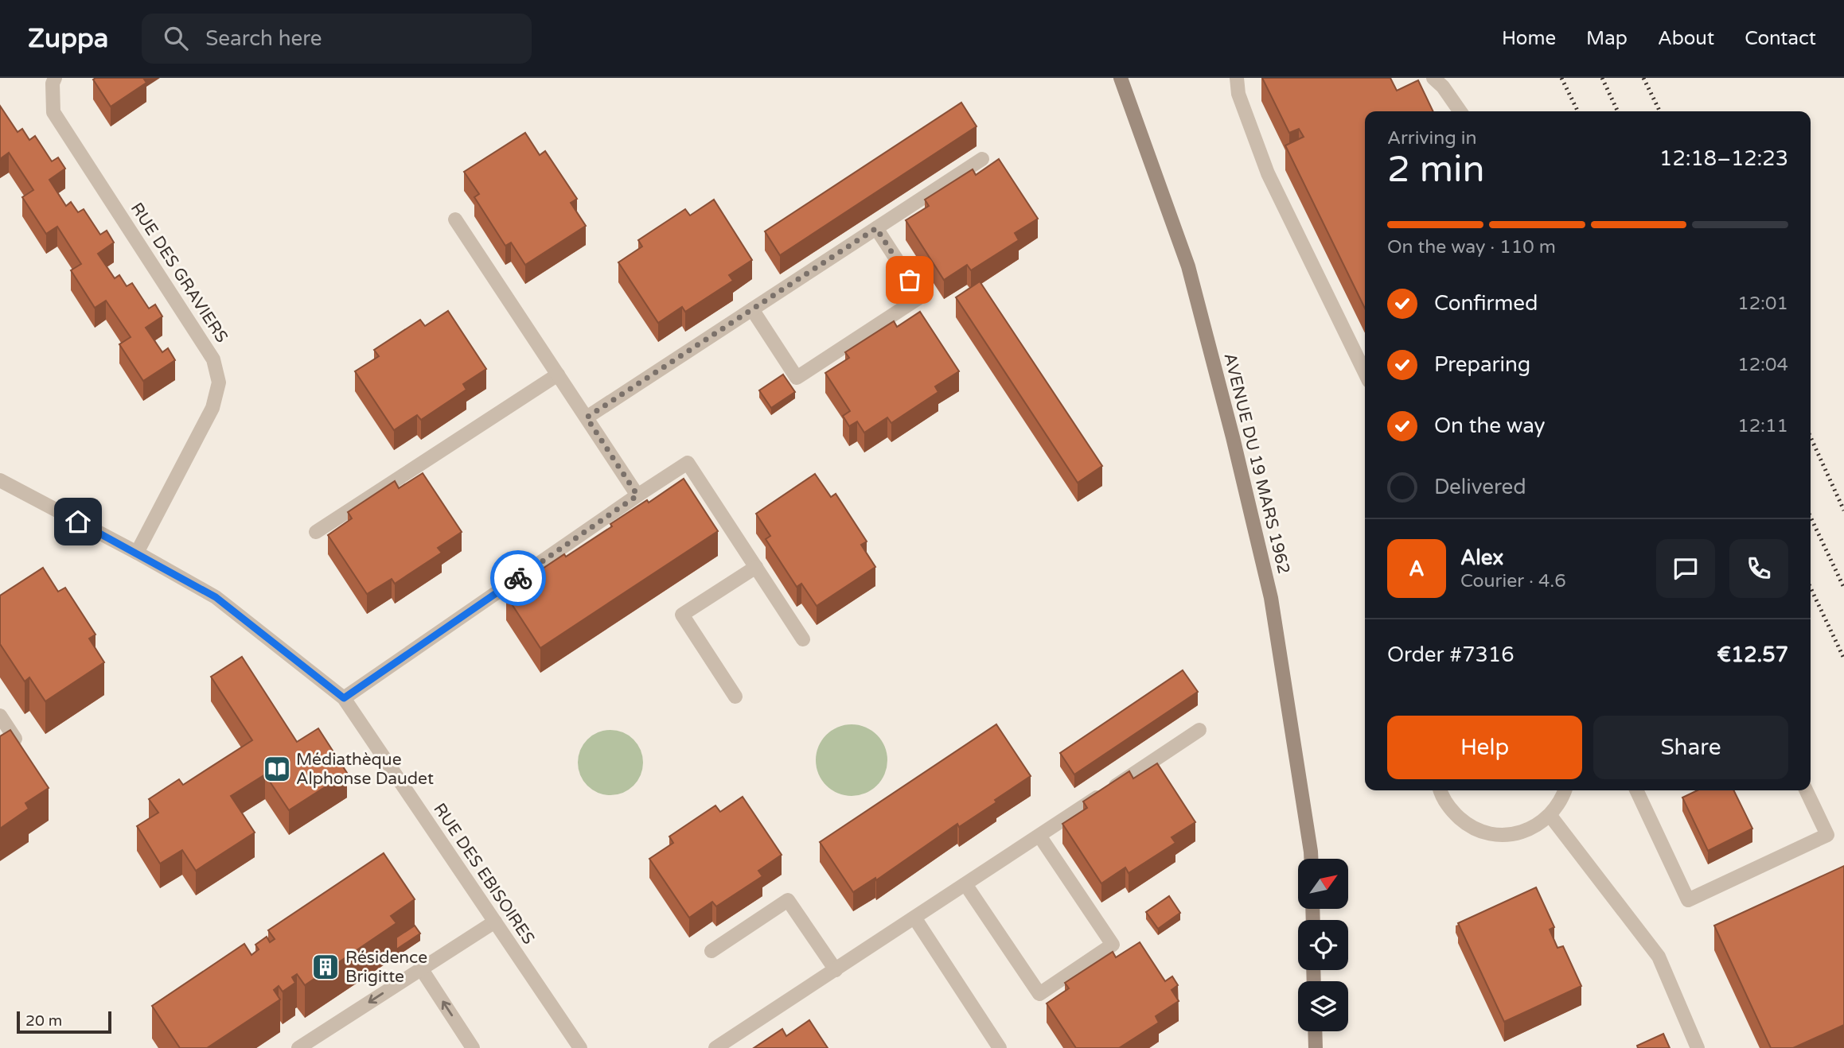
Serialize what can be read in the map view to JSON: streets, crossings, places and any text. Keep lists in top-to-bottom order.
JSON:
{
  "streets": {
    "main road": ["AVENUE DU 19 MARS 1962"],
    "street": ["RUE DES GRAVIERS", "RUE DES EBISOIRES"]
  },
  "crossings": [
    ["RUE DES GRAVIERS", "RUE DES EBISOIRES"]
  ],
  "places": {
    "library": ["Médiathèque Alphonse Daudet"],
    "building": ["Résidence Brigitte"]
  },
  "scale_bar": "20 m",
  "north": "top right",
  "page": {
    "header": "Zuppa",
    "search": "Search here",
    "nav": [
      "Home",
      "Map",
      "About",
      "Contact"
    ],
    "heading": ["2 min", "Arriving in", "12:18–12:23"],
    "panel": [
      "Alex",
      "Courier · 4.6",
      "Order #7316",
      "€12.57"
    ],
    "bar": "On the way · 110 m",
    "list": [
      ["Confirmed", "12:01"],
      ["Preparing", "12:04"],
      ["On the way", "12:11"],
      "Delivered"
    ],
    "round": "A",
    "buttons": ["Help", "Share"],
    "scale": "20 m"
  }
}
